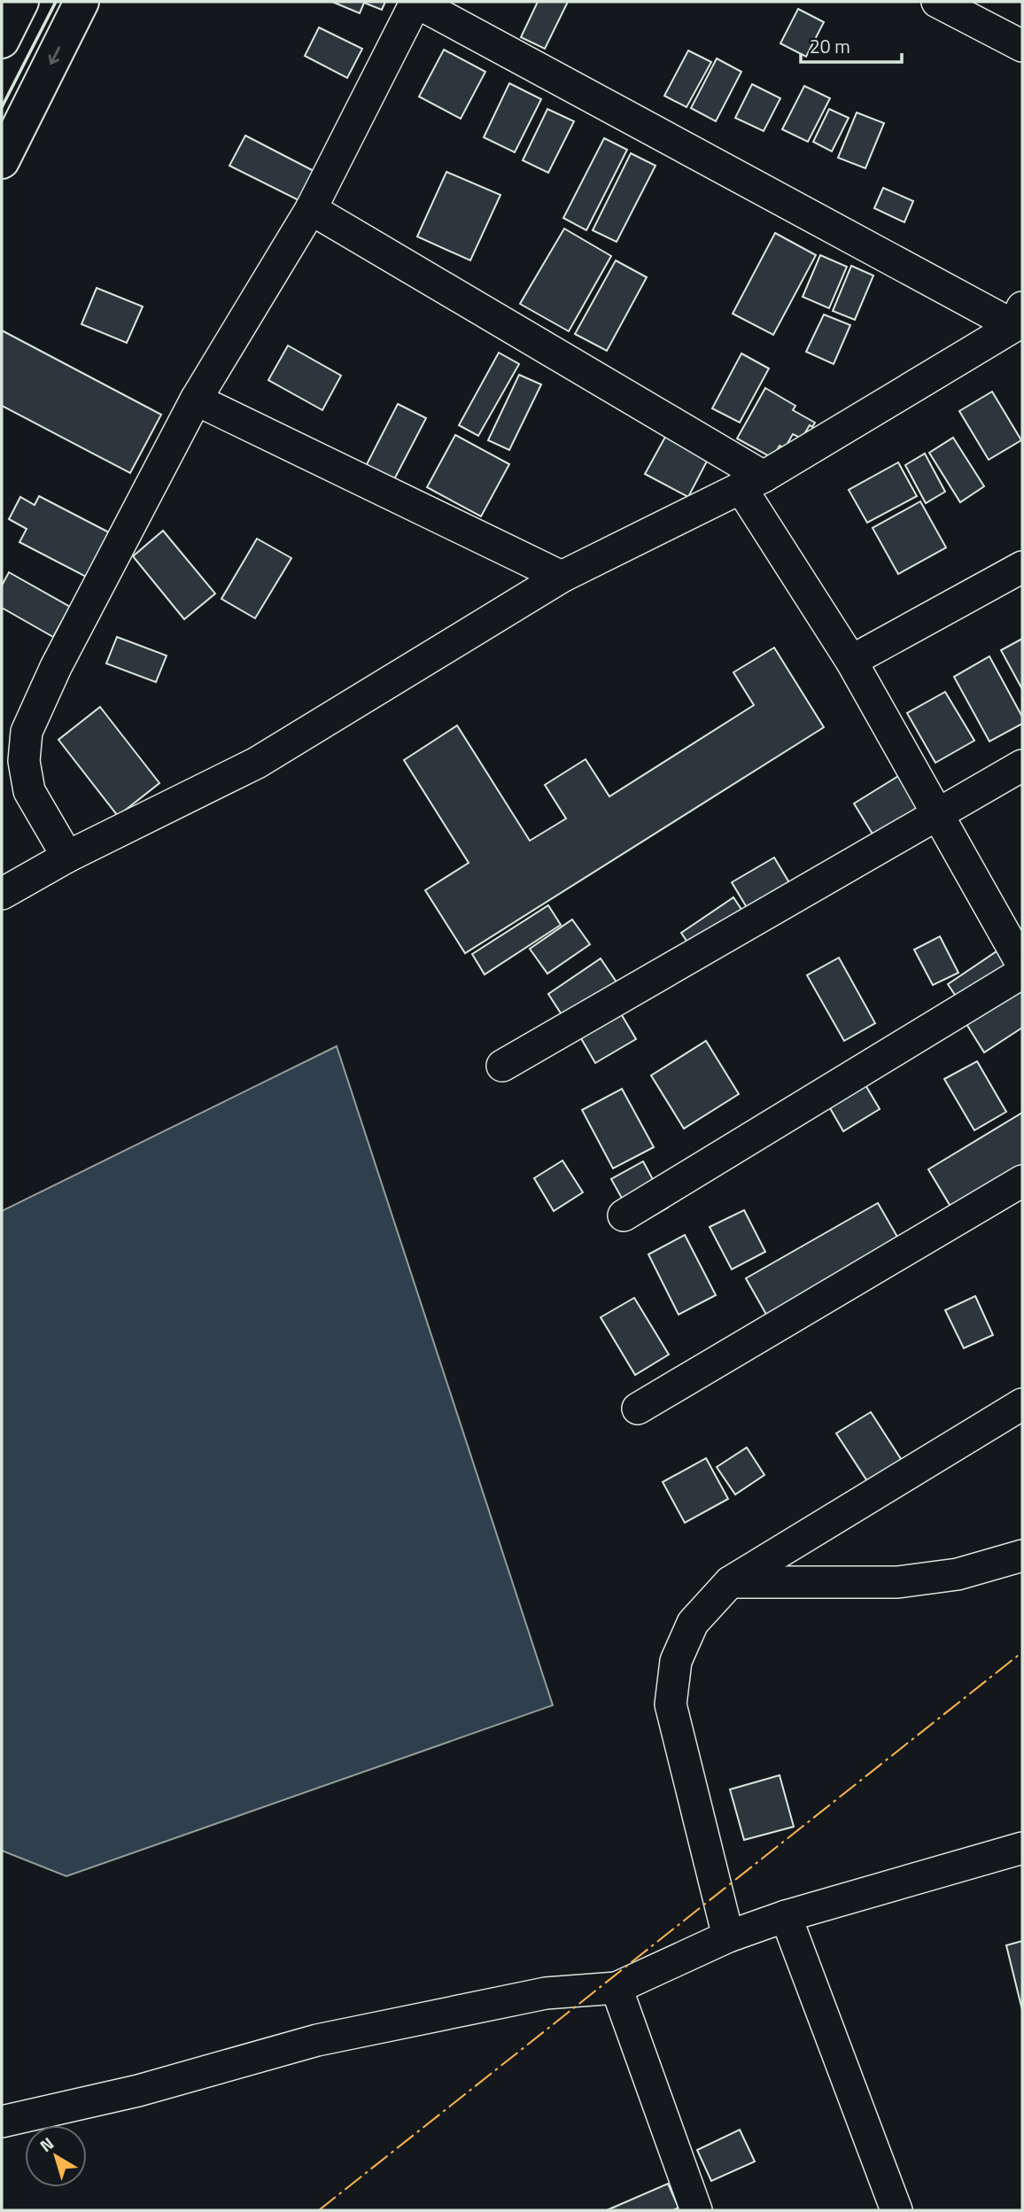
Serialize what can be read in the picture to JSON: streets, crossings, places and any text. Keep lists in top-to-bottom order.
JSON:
{
  "scale_bar": "20 m",
  "north": "top left"
}
